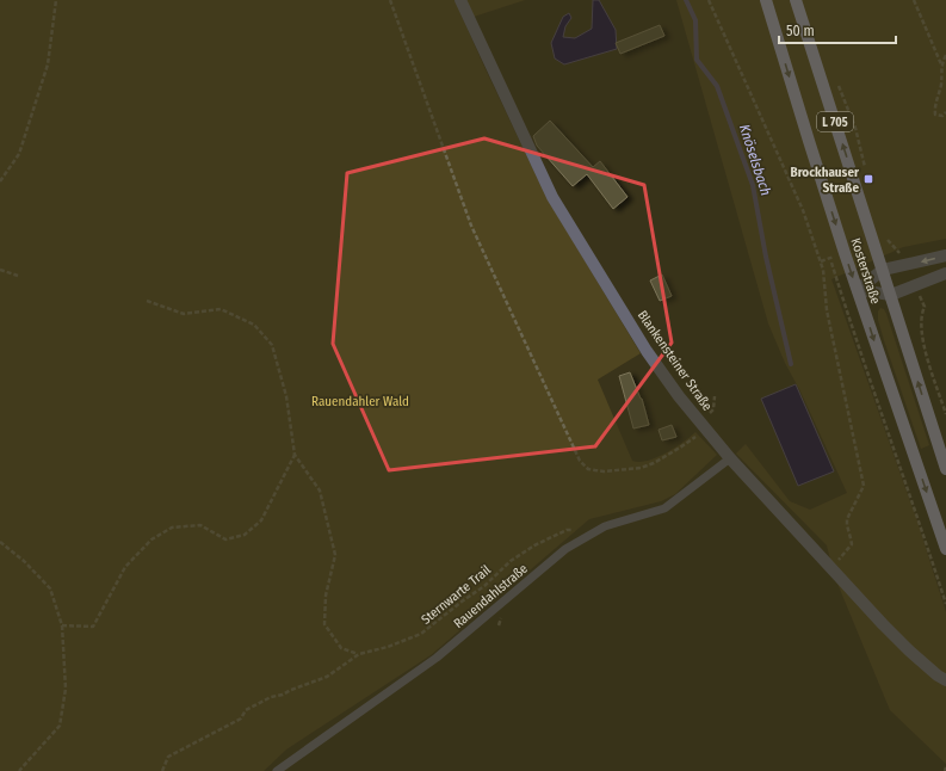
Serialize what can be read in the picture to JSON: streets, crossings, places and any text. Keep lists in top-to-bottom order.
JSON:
{
  "streets": {
    "main road": ["L 705", "Kosterstraße"],
    "street": ["Blankensteiner Straße"],
    "lane": ["Rauendahlstraße"],
    "path": ["Sternwarte Trail"]
  },
  "crossings": [
    ["Blankensteiner Straße", "Rauendahlstraße"],
    ["Sternwarte Trail", "Rauendahlstraße"]
  ],
  "water": ["Knöselsbach"],
  "parks": ["Rauendahler Wald"],
  "places": {
    "transit": ["Brockhauser Straße"]
  },
  "scale_bar": "50 m"
}
